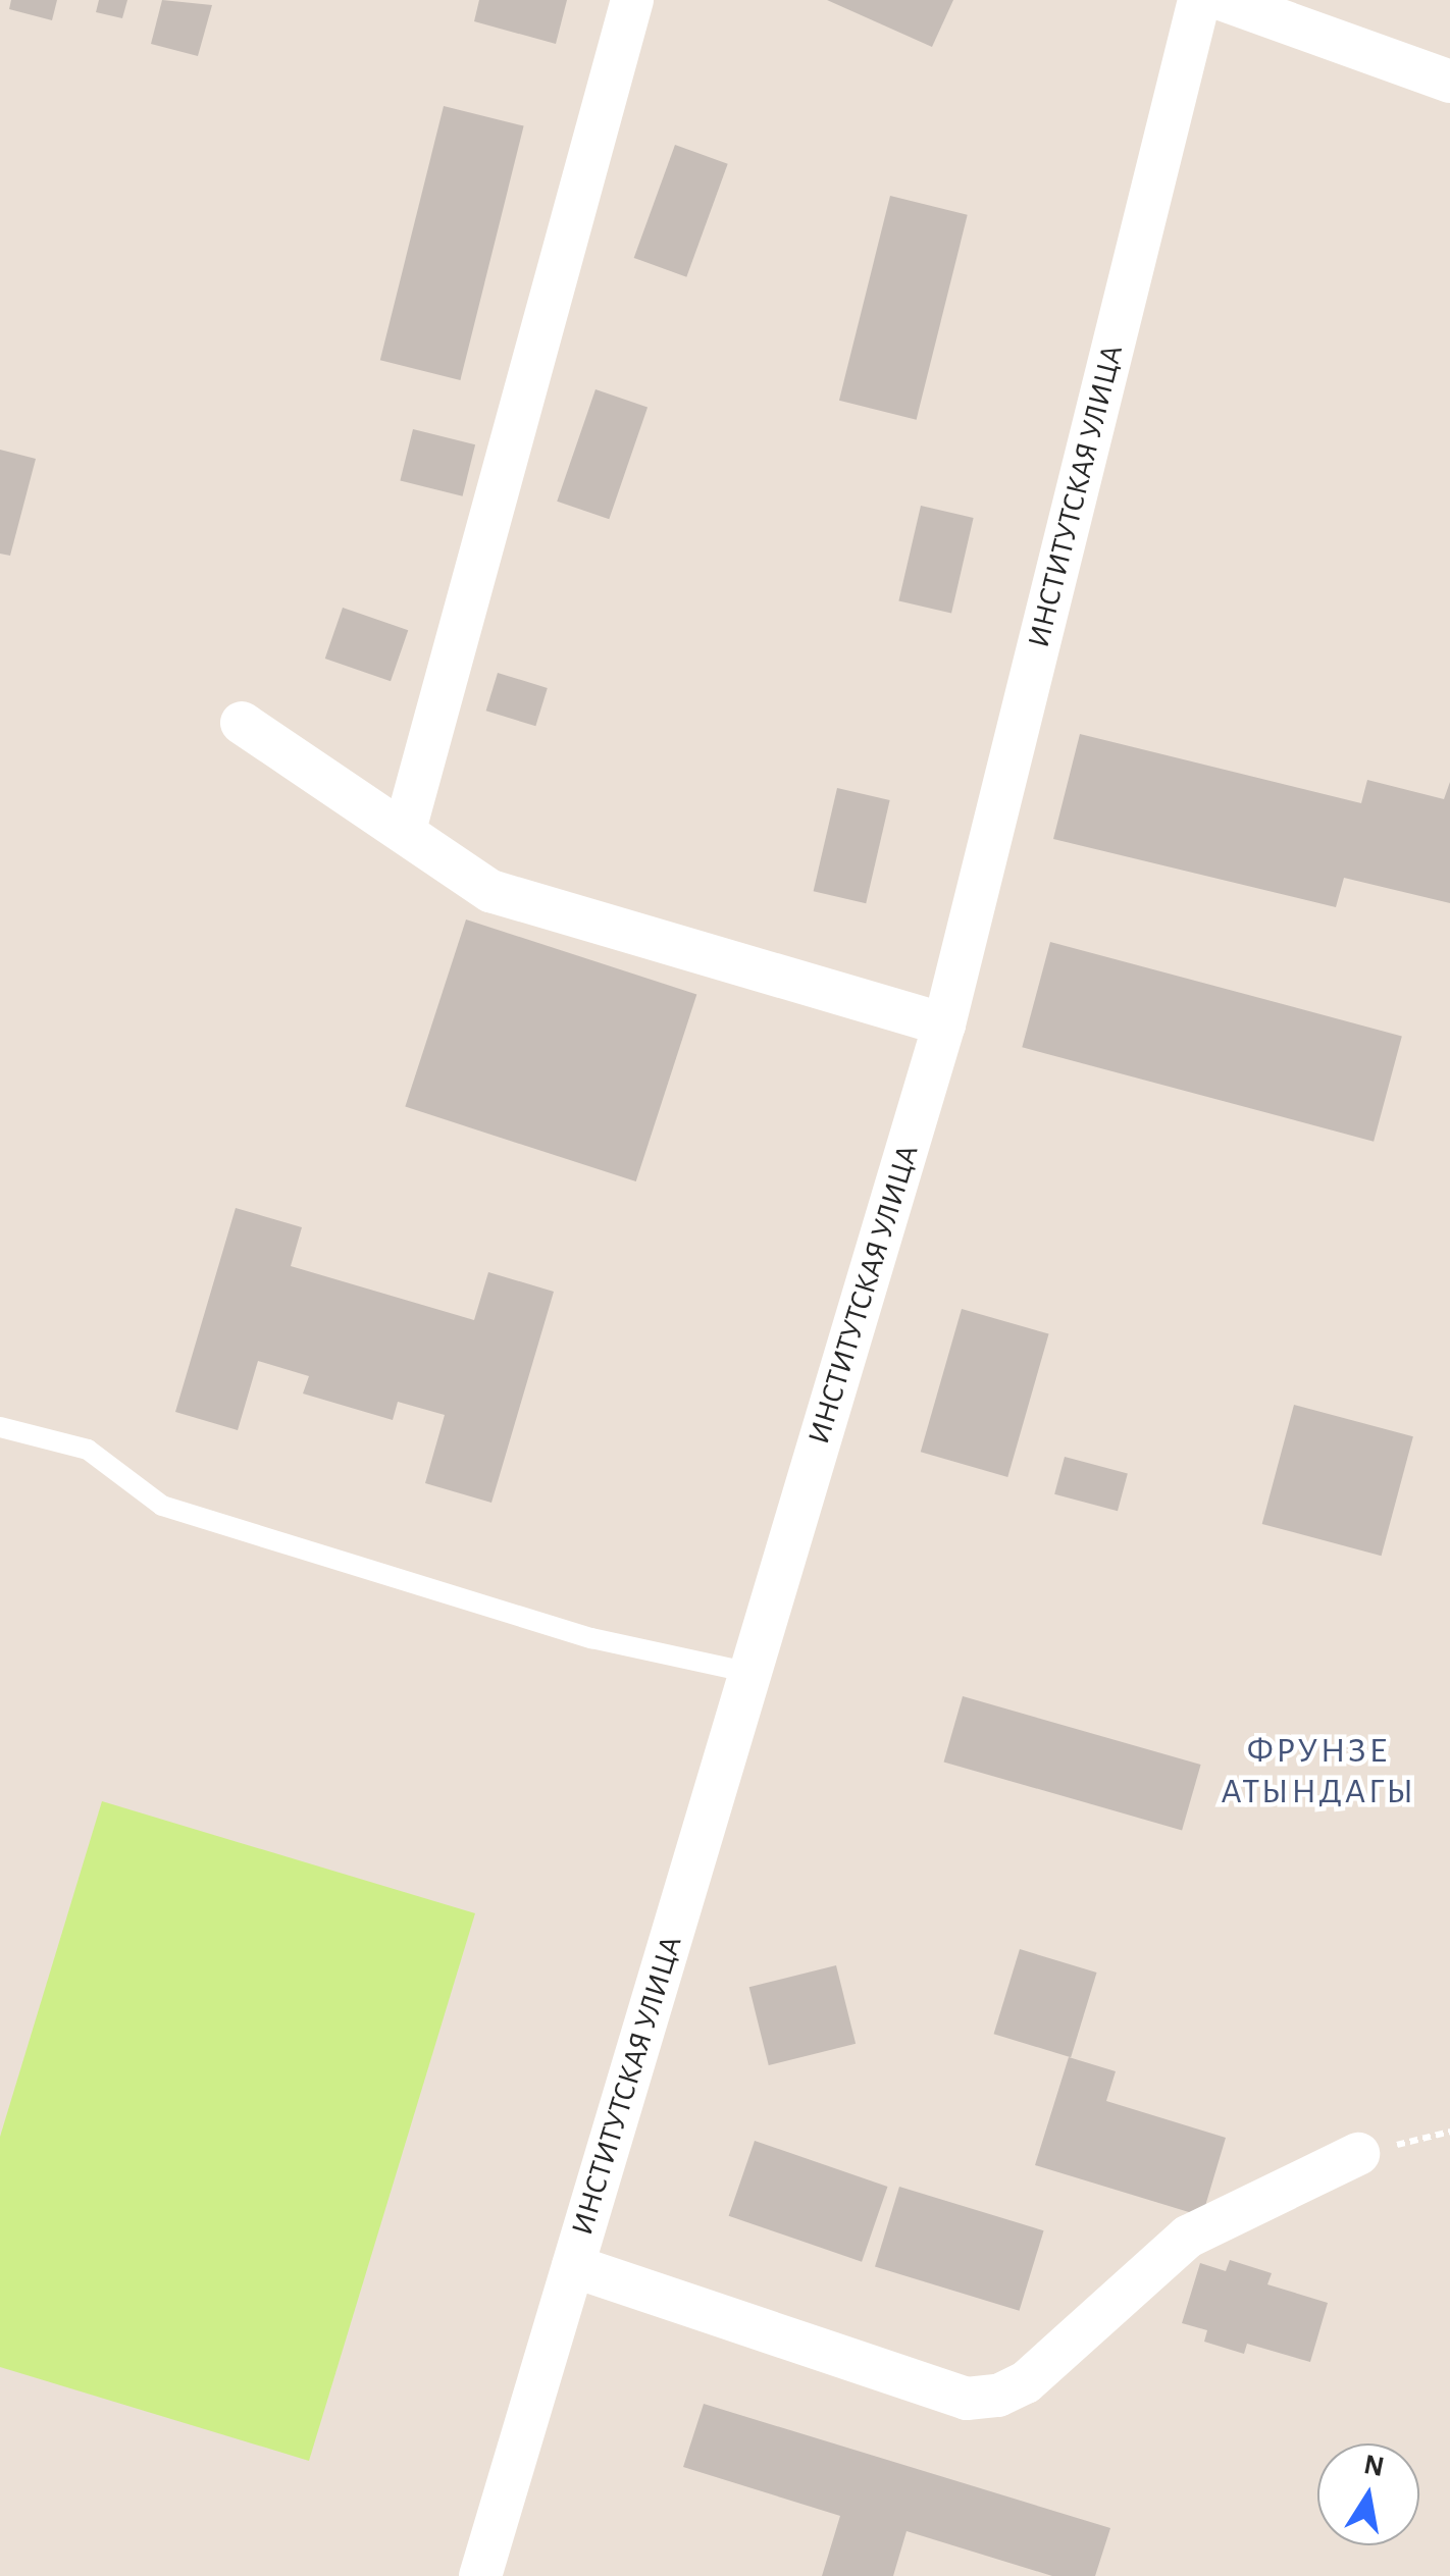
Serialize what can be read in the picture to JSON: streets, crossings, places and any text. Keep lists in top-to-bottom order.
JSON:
{
  "streets": {
    "street": ["ИНСТИТУТСКАЯ УЛИЦА"]
  },
  "districts": ["ФРУНЗЕ АТЫНДАГЫ"],
  "north": "top"
}
